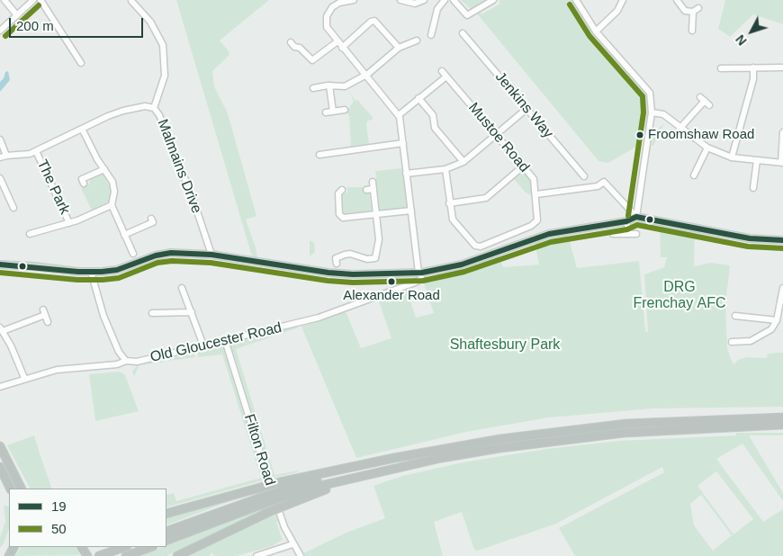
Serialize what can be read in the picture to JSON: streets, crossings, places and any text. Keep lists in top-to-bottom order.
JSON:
{
  "streets": {
    "street": [
      "Jenkins Way",
      "Mustoe Road",
      "Malmains Drive",
      "The Park",
      "Old Gloucester Road",
      "Filton Road"
    ]
  },
  "crossings": [
    ["Malmains Drive", "The Park"],
    ["Old Gloucester Road", "Filton Road"]
  ],
  "parks": ["DRG Frenchay AFC", "Shaftesbury Park"],
  "places": ["Froomshaw Road", "Alexander Road"],
  "lines": ["transit line 50", "transit line 19"],
  "legend": ["19", "50"],
  "scale_bar": "200 m",
  "north": "bottom left"
}
